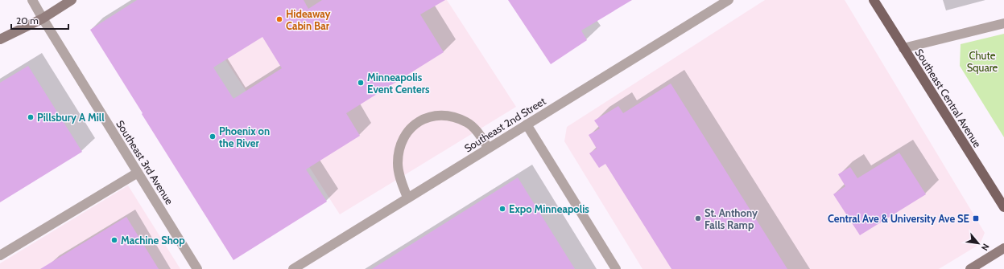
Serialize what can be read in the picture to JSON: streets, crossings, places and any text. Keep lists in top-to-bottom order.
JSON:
{
  "streets": {
    "main road": ["Southeast Central Avenue"],
    "street": ["Southeast 2nd Street", "Southeast 3rd Avenue"]
  },
  "parks": ["Chute Square"],
  "places": {
    "other": [
      "Hideaway Cabin Bar",
      "Minneapolis Event Centers",
      "Pillsbury A Mill",
      "Phoenix on the River",
      "Expo Minneapolis",
      "St. Anthony Falls Ramp",
      "Machine Shop"
    ],
    "transit": ["Central Ave & University Ave SE"]
  },
  "scale_bar": "20 m",
  "north": "bottom right"
}
